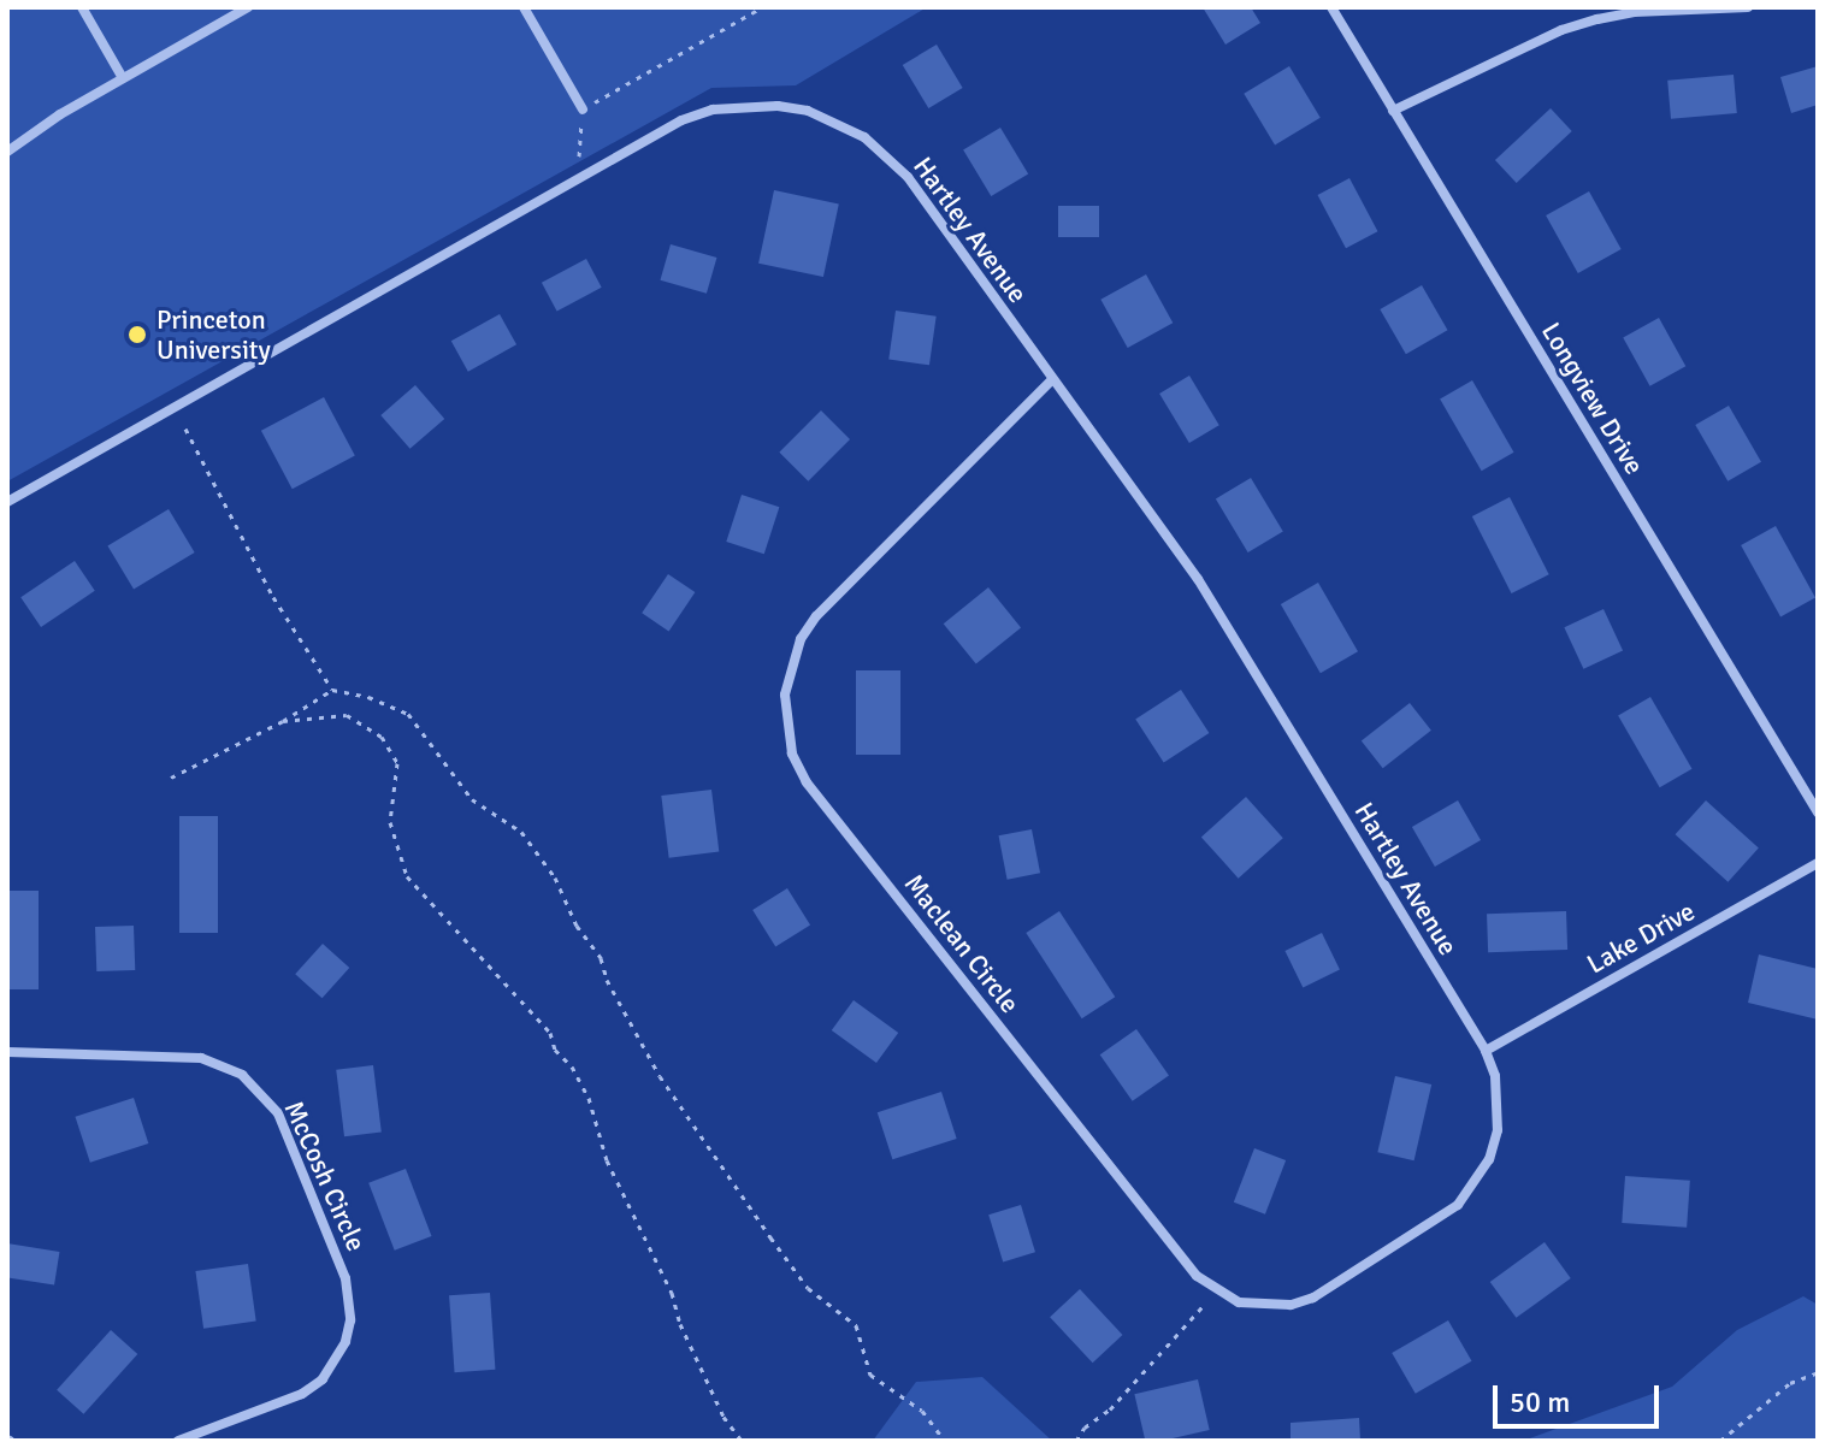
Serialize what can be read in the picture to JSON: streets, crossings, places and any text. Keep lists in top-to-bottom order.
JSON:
{
  "streets": {
    "street": [
      "Hartley Avenue",
      "Longview Drive",
      "Lake Drive",
      "Maclean Circle",
      "McCosh Circle"
    ]
  },
  "crossings": [
    ["Hartley Avenue", "Lake Drive"],
    ["Hartley Avenue", "Maclean Circle"]
  ],
  "places": ["Princeton University"],
  "scale_bar": "50 m"
}
